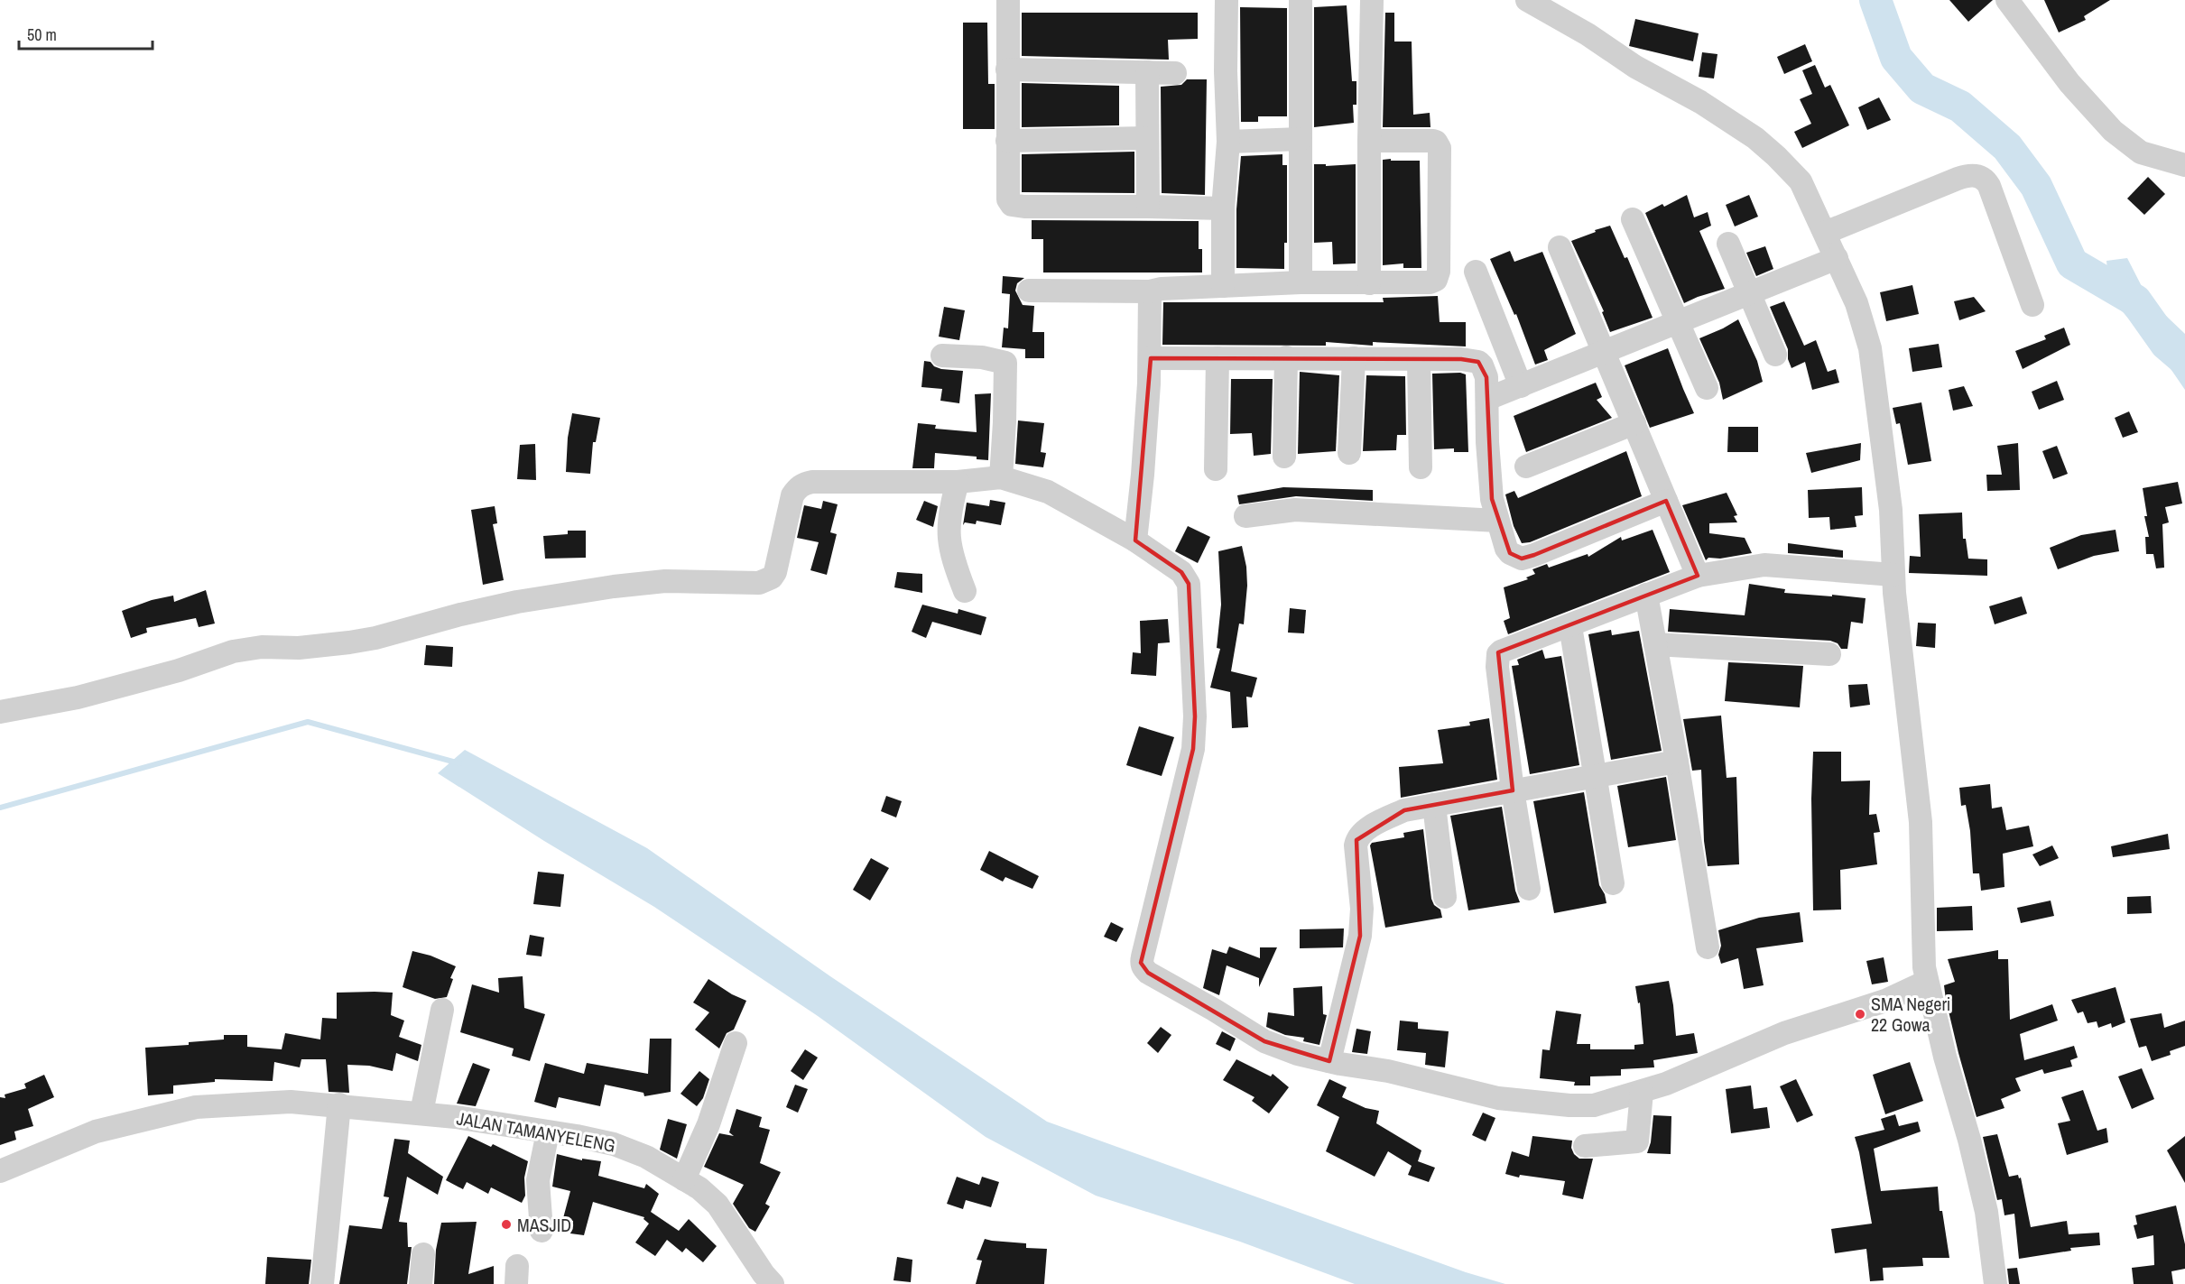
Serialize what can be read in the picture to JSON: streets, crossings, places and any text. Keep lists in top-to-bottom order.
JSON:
{
  "streets": {
    "street": ["JALAN TAMANYELENG"]
  },
  "places": ["SMA Negeri 22 Gowa", "MASJID"],
  "scale_bar": "50 m"
}
